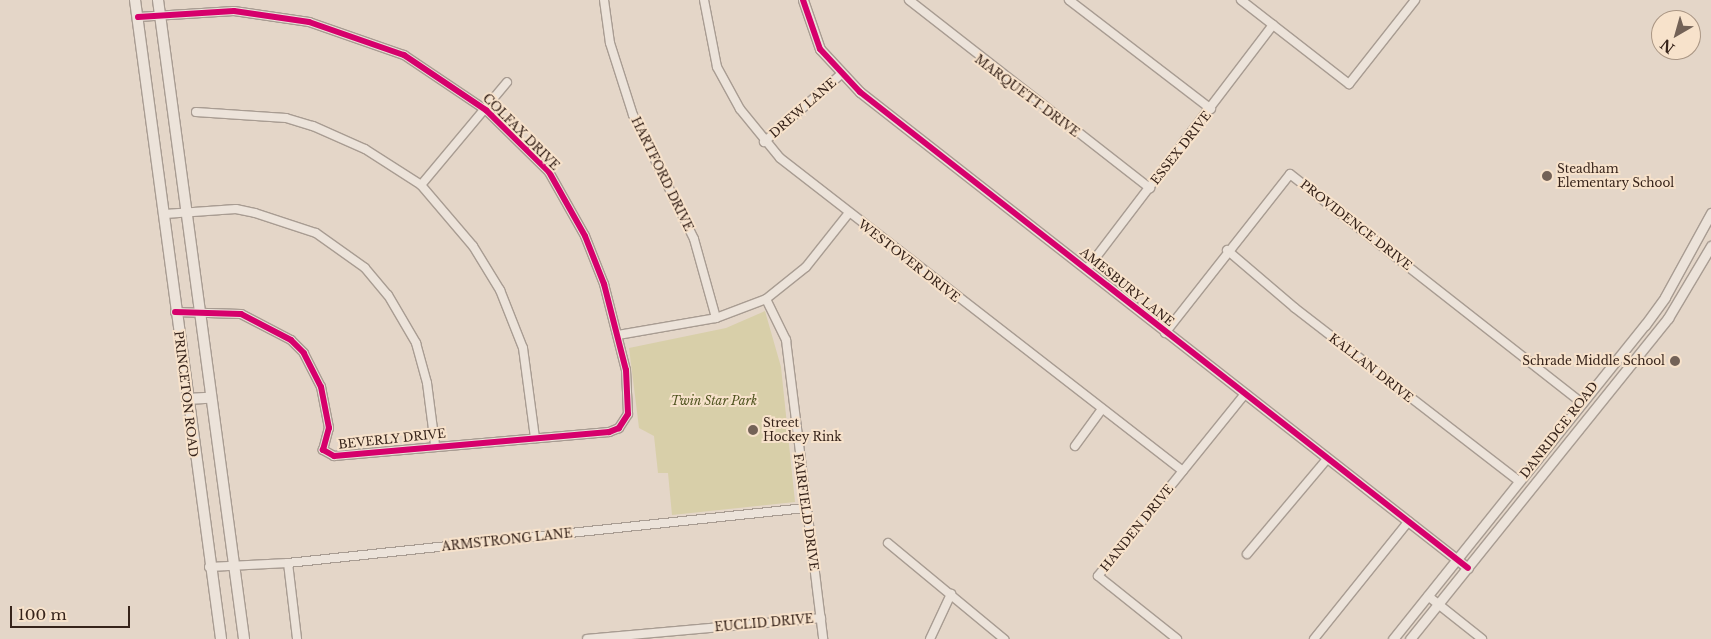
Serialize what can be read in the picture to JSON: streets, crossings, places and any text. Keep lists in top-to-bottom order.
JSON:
{
  "streets": {
    "main road": ["PRINCETON ROAD"],
    "street": [
      "MARQUETT DRIVE",
      "DREW LANE",
      "COLFAX DRIVE",
      "ESSEX DRIVE",
      "HARTFORD DRIVE",
      "PROVIDENCE DRIVE",
      "WESTOVER DRIVE",
      "AMESBURY LANE",
      "KALLAN DRIVE",
      "DANRIDGE ROAD",
      "BEVERLY DRIVE",
      "FAIRFIELD DRIVE",
      "HANDEN DRIVE",
      "ARMSTRONG LANE",
      "EUCLID DRIVE"
    ]
  },
  "crossings": [
    ["MARQUETT DRIVE", "ESSEX DRIVE"],
    ["DREW LANE", "WESTOVER DRIVE"],
    ["DREW LANE", "AMESBURY LANE"],
    ["COLFAX DRIVE", "PRINCETON ROAD"],
    ["COLFAX DRIVE", "BEVERLY DRIVE"],
    ["ESSEX DRIVE", "AMESBURY LANE"],
    ["PROVIDENCE DRIVE", "AMESBURY LANE"],
    ["PROVIDENCE DRIVE", "KALLAN DRIVE"],
    ["PROVIDENCE DRIVE", "DANRIDGE ROAD"],
    ["WESTOVER DRIVE", "HANDEN DRIVE"],
    ["AMESBURY LANE", "DANRIDGE ROAD"],
    ["KALLAN DRIVE", "DANRIDGE ROAD"],
    ["PRINCETON ROAD", "BEVERLY DRIVE"],
    ["PRINCETON ROAD", "ARMSTRONG LANE"],
    ["FAIRFIELD DRIVE", "ARMSTRONG LANE"],
    ["FAIRFIELD DRIVE", "EUCLID DRIVE"]
  ],
  "parks": ["Twin Star Park"],
  "places": ["Steadham Elementary School", "Schrade Middle School", "Street Hockey Rink"],
  "scale_bar": "100 m",
  "north": "bottom left"
}
